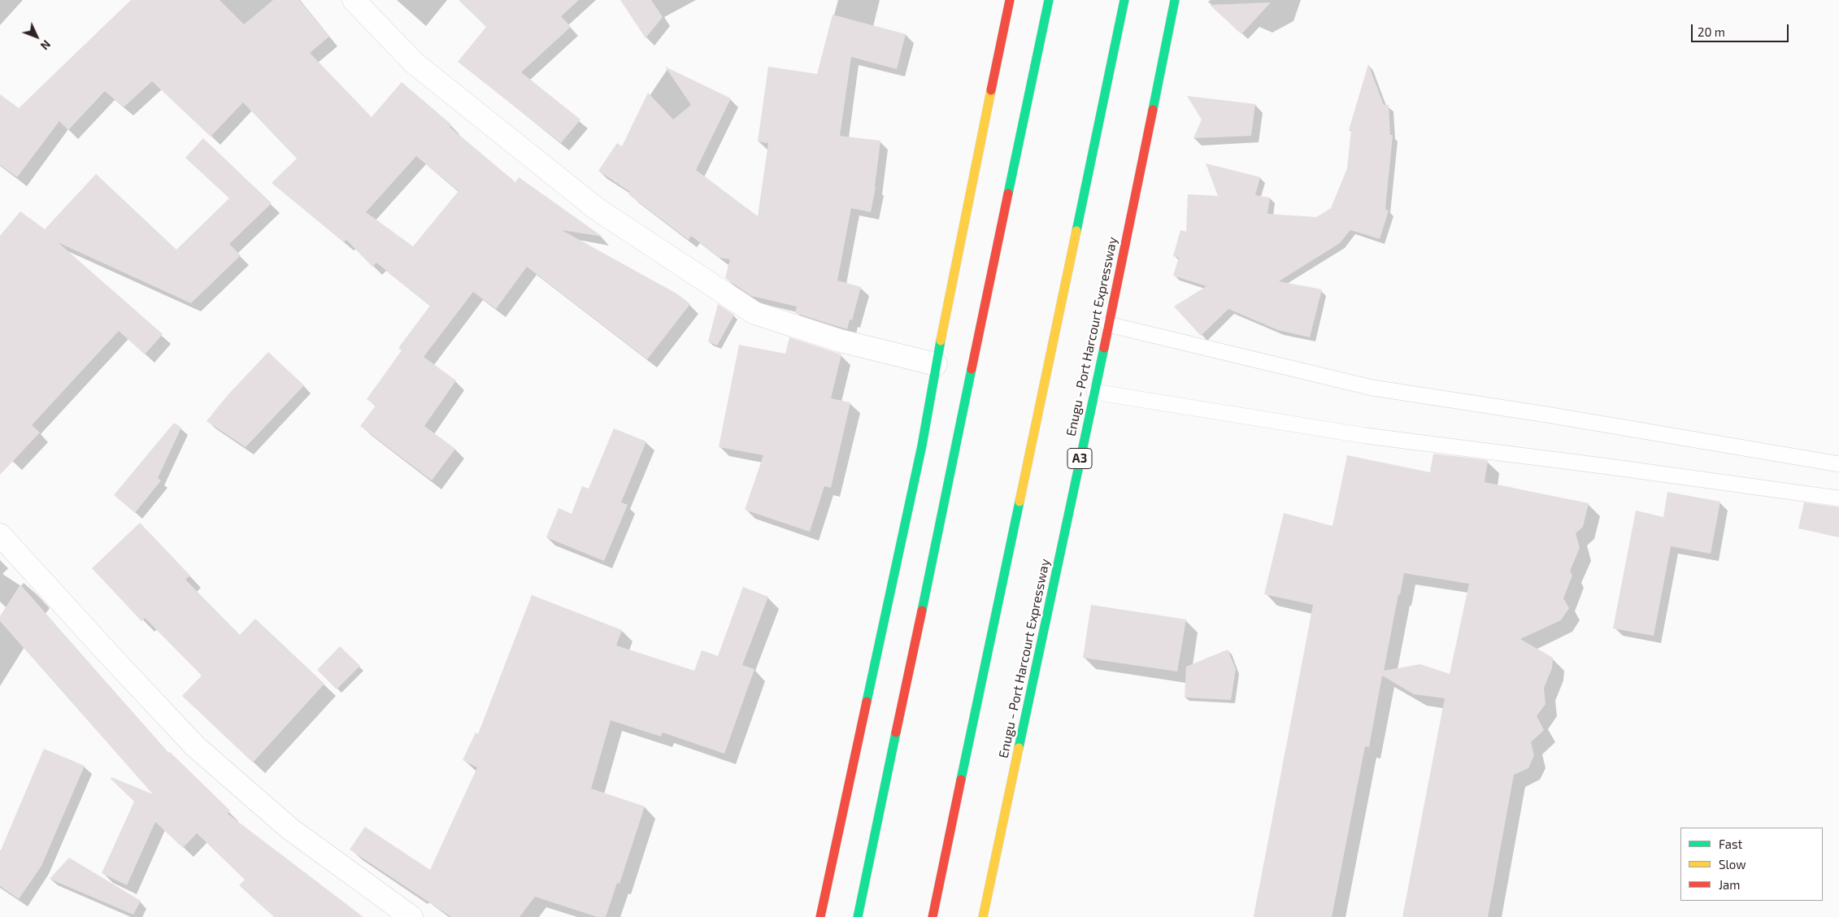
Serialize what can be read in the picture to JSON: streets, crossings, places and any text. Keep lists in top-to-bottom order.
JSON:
{
  "streets": {
    "main road": ["Enugu - Port Harcourt Expressway", "A3"]
  },
  "legend": ["Fast", "Slow", "Jam"],
  "scale_bar": "20 m",
  "north": "bottom right"
}
